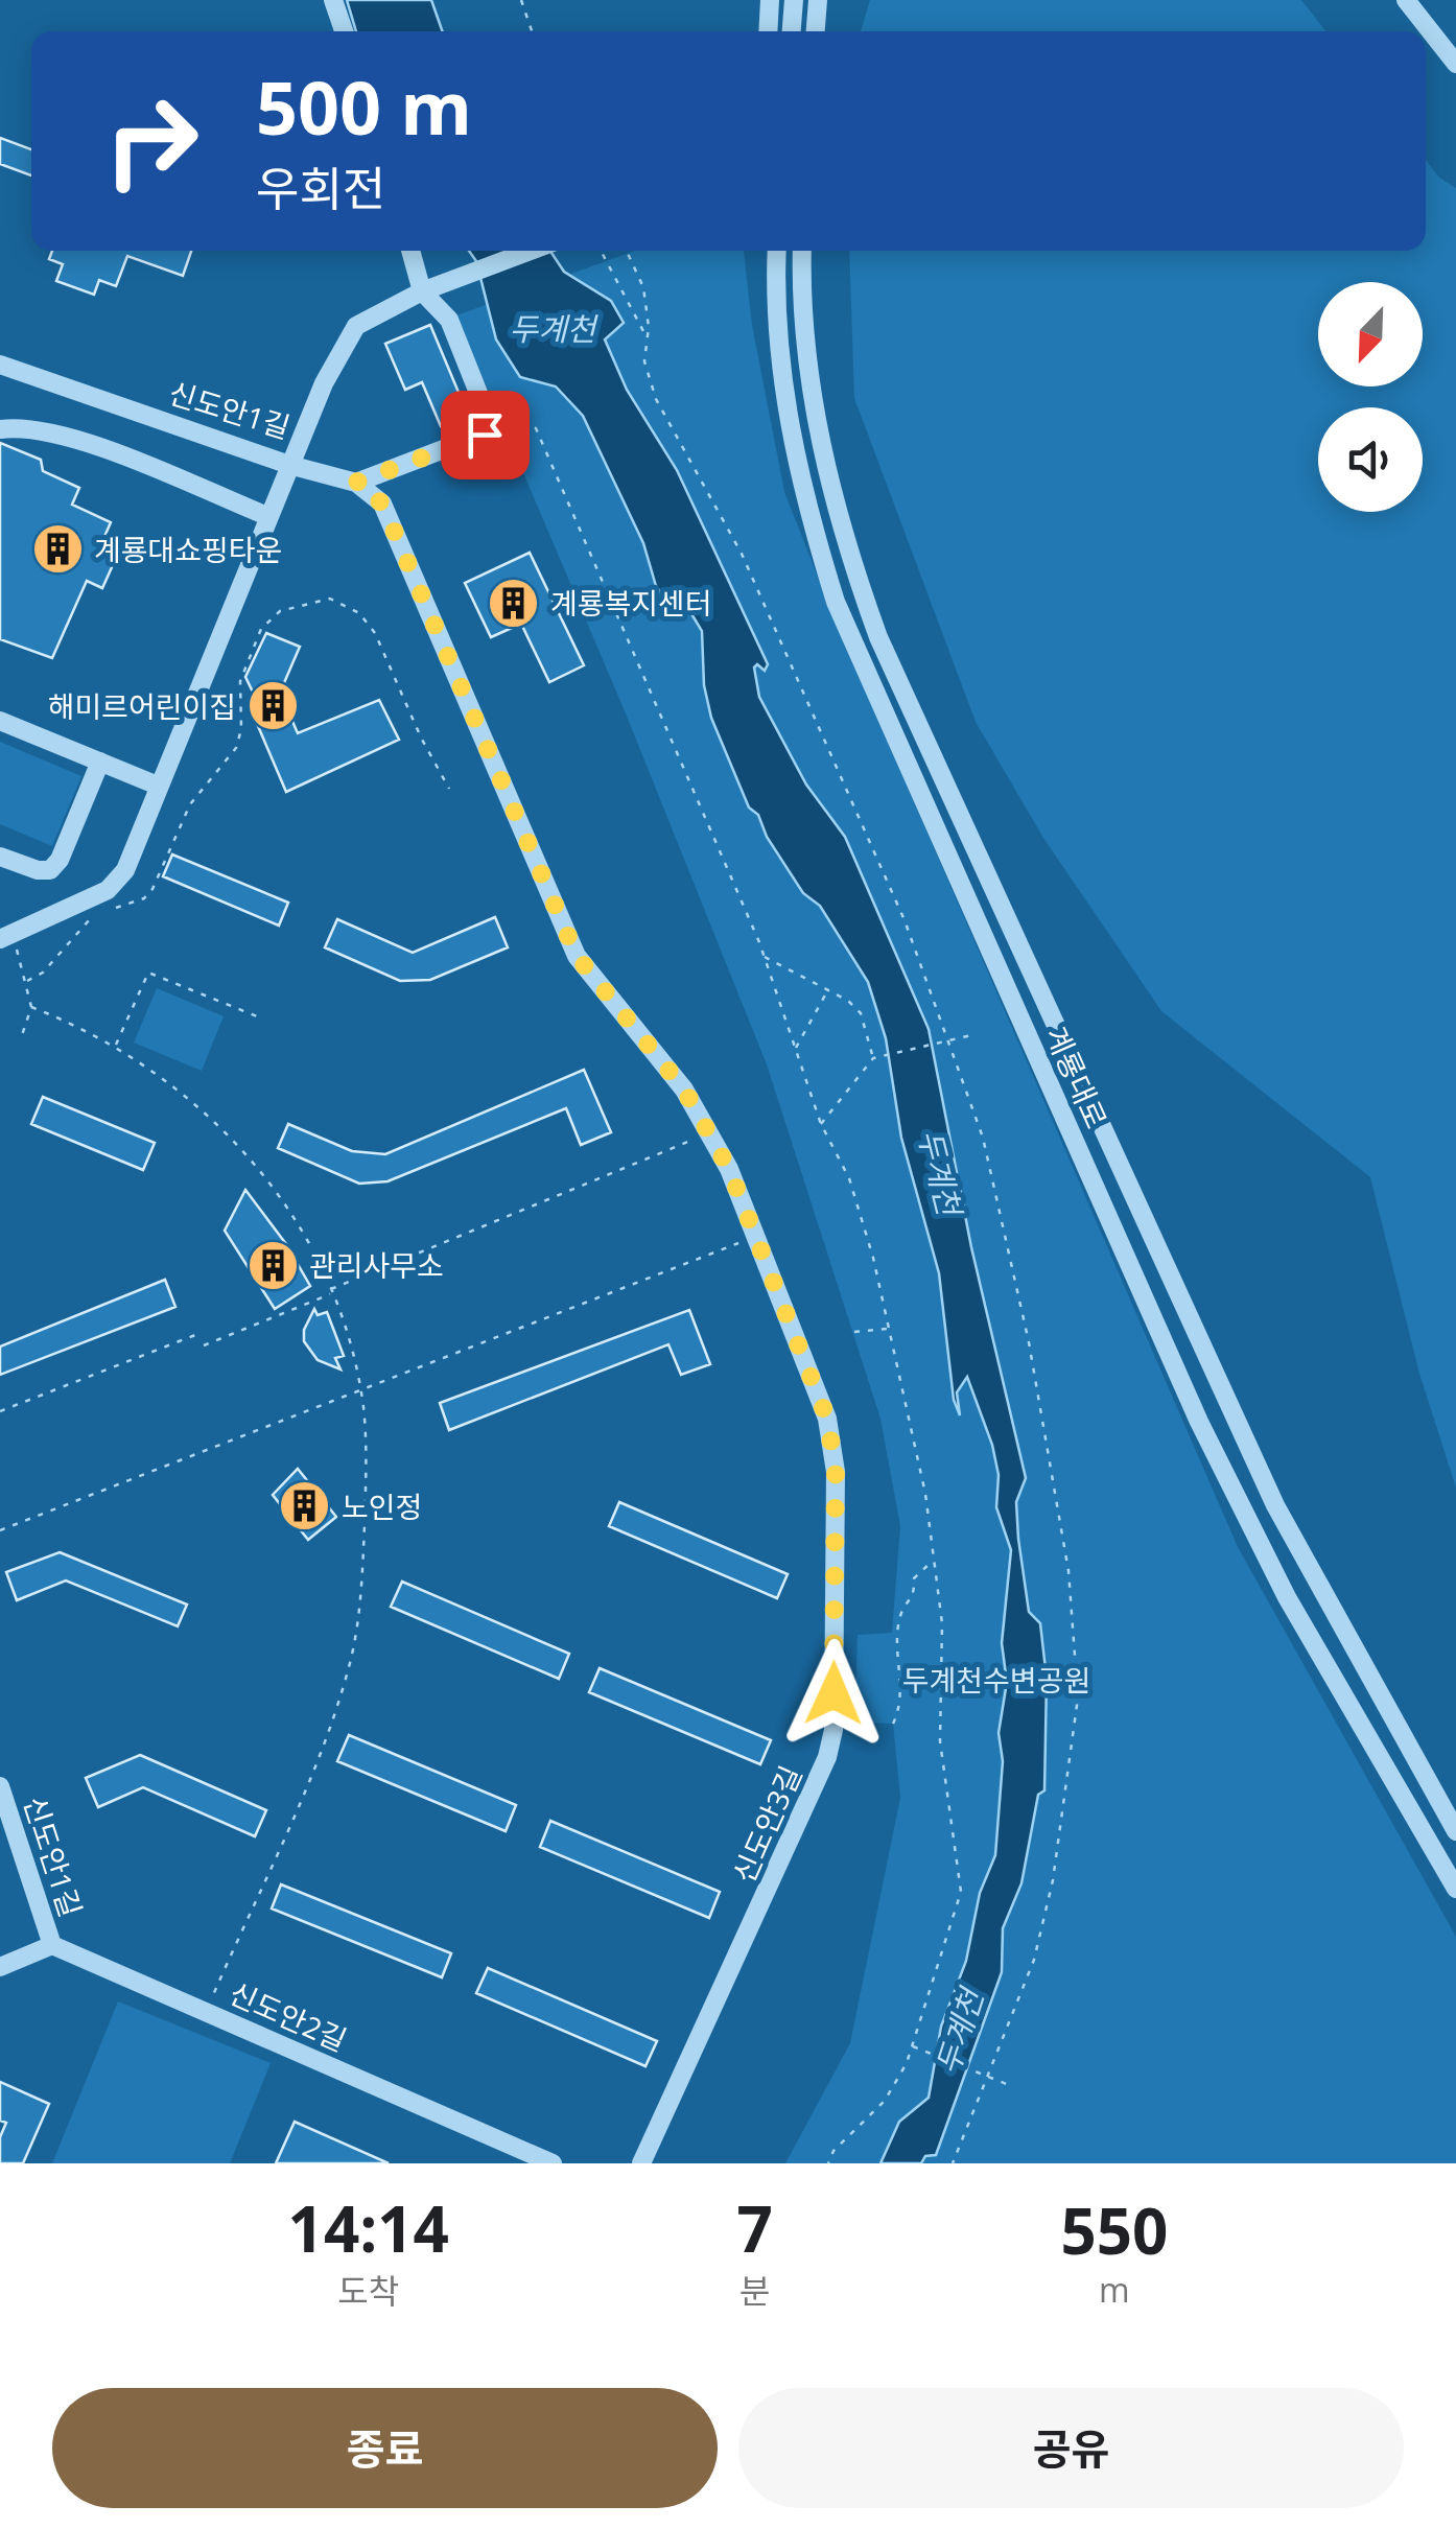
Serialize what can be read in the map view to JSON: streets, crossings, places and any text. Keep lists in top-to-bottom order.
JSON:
{
  "streets": {
    "street": [
      "신도안1길",
      "계룡대로",
      "신도안3길",
      "신도안2길"
    ]
  },
  "crossings": [
    ["신도안1길", "신도안2길"]
  ],
  "water": ["두계천"],
  "parks": ["두계천수변공원"],
  "places": {
    "building": [
      "계룡대쇼핑타운",
      "계룡복지센터",
      "해미르어린이집",
      "관리사무소",
      "노인정"
    ]
  },
  "north": "bottom left",
  "page": {
    "turn": ["500 m", "우회전"],
    "eta": [
      "14:14",
      "도착",
      "7",
      "분",
      "550",
      "m"
    ],
    "buttons": ["종료", "공유"]
  }
}
